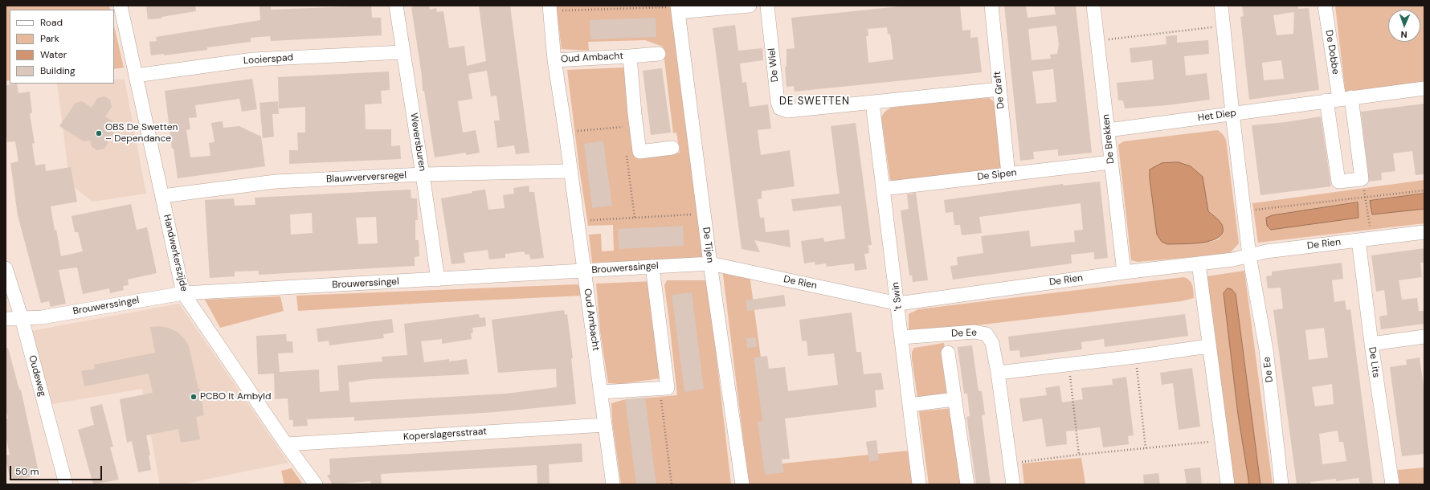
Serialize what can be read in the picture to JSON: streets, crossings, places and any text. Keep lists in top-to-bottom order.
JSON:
{
  "streets": {
    "street": [
      "De Dobbe",
      "Oud Ambacht",
      "Looierspad",
      "De Wiel",
      "De Graft",
      "Het Diep",
      "De Brekken",
      "Weversburen",
      "De Sipen",
      "Blauwverversregel",
      "De Rien",
      "De Tijen",
      "Handwerkerszijde",
      "Brouwerssingel",
      "'t Swin",
      "De Ee",
      "De Lits",
      "Oudeweg",
      "Koperslagersstraat"
    ]
  },
  "crossings": [
    ["De Dobbe", "Het Diep"],
    ["Oud Ambacht", "Blauwverversregel"],
    ["Oud Ambacht", "Brouwerssingel"],
    ["Oud Ambacht", "Koperslagersstraat"],
    ["Looierspad", "Weversburen"],
    ["Looierspad", "Handwerkerszijde"],
    ["De Wiel", "De Graft"],
    ["De Graft", "De Sipen"],
    ["Het Diep", "De Brekken"],
    ["De Brekken", "De Sipen"],
    ["De Brekken", "De Rien"],
    ["Weversburen", "Blauwverversregel"],
    ["Weversburen", "Brouwerssingel"],
    ["De Sipen", "'t Swin"],
    ["Blauwverversregel", "Handwerkerszijde"],
    ["De Rien", "De Tijen"],
    ["De Rien", "Brouwerssingel"],
    ["De Rien", "'t Swin"],
    ["De Rien", "De Ee"],
    ["De Rien", "De Lits"],
    ["De Tijen", "Brouwerssingel"],
    ["Handwerkerszijde", "Brouwerssingel"],
    ["Handwerkerszijde", "Koperslagersstraat"],
    ["Brouwerssingel", "Oudeweg"],
    ["'t Swin", "De Ee"]
  ],
  "districts": ["DE SWETTEN"],
  "places": ["OBS De Swetten – Dependance", "PCBO It Ambyld"],
  "legend": [
    "Road",
    "Park",
    "Water",
    "Building"
  ],
  "scale_bar": "50 m",
  "north": "bottom"
}
